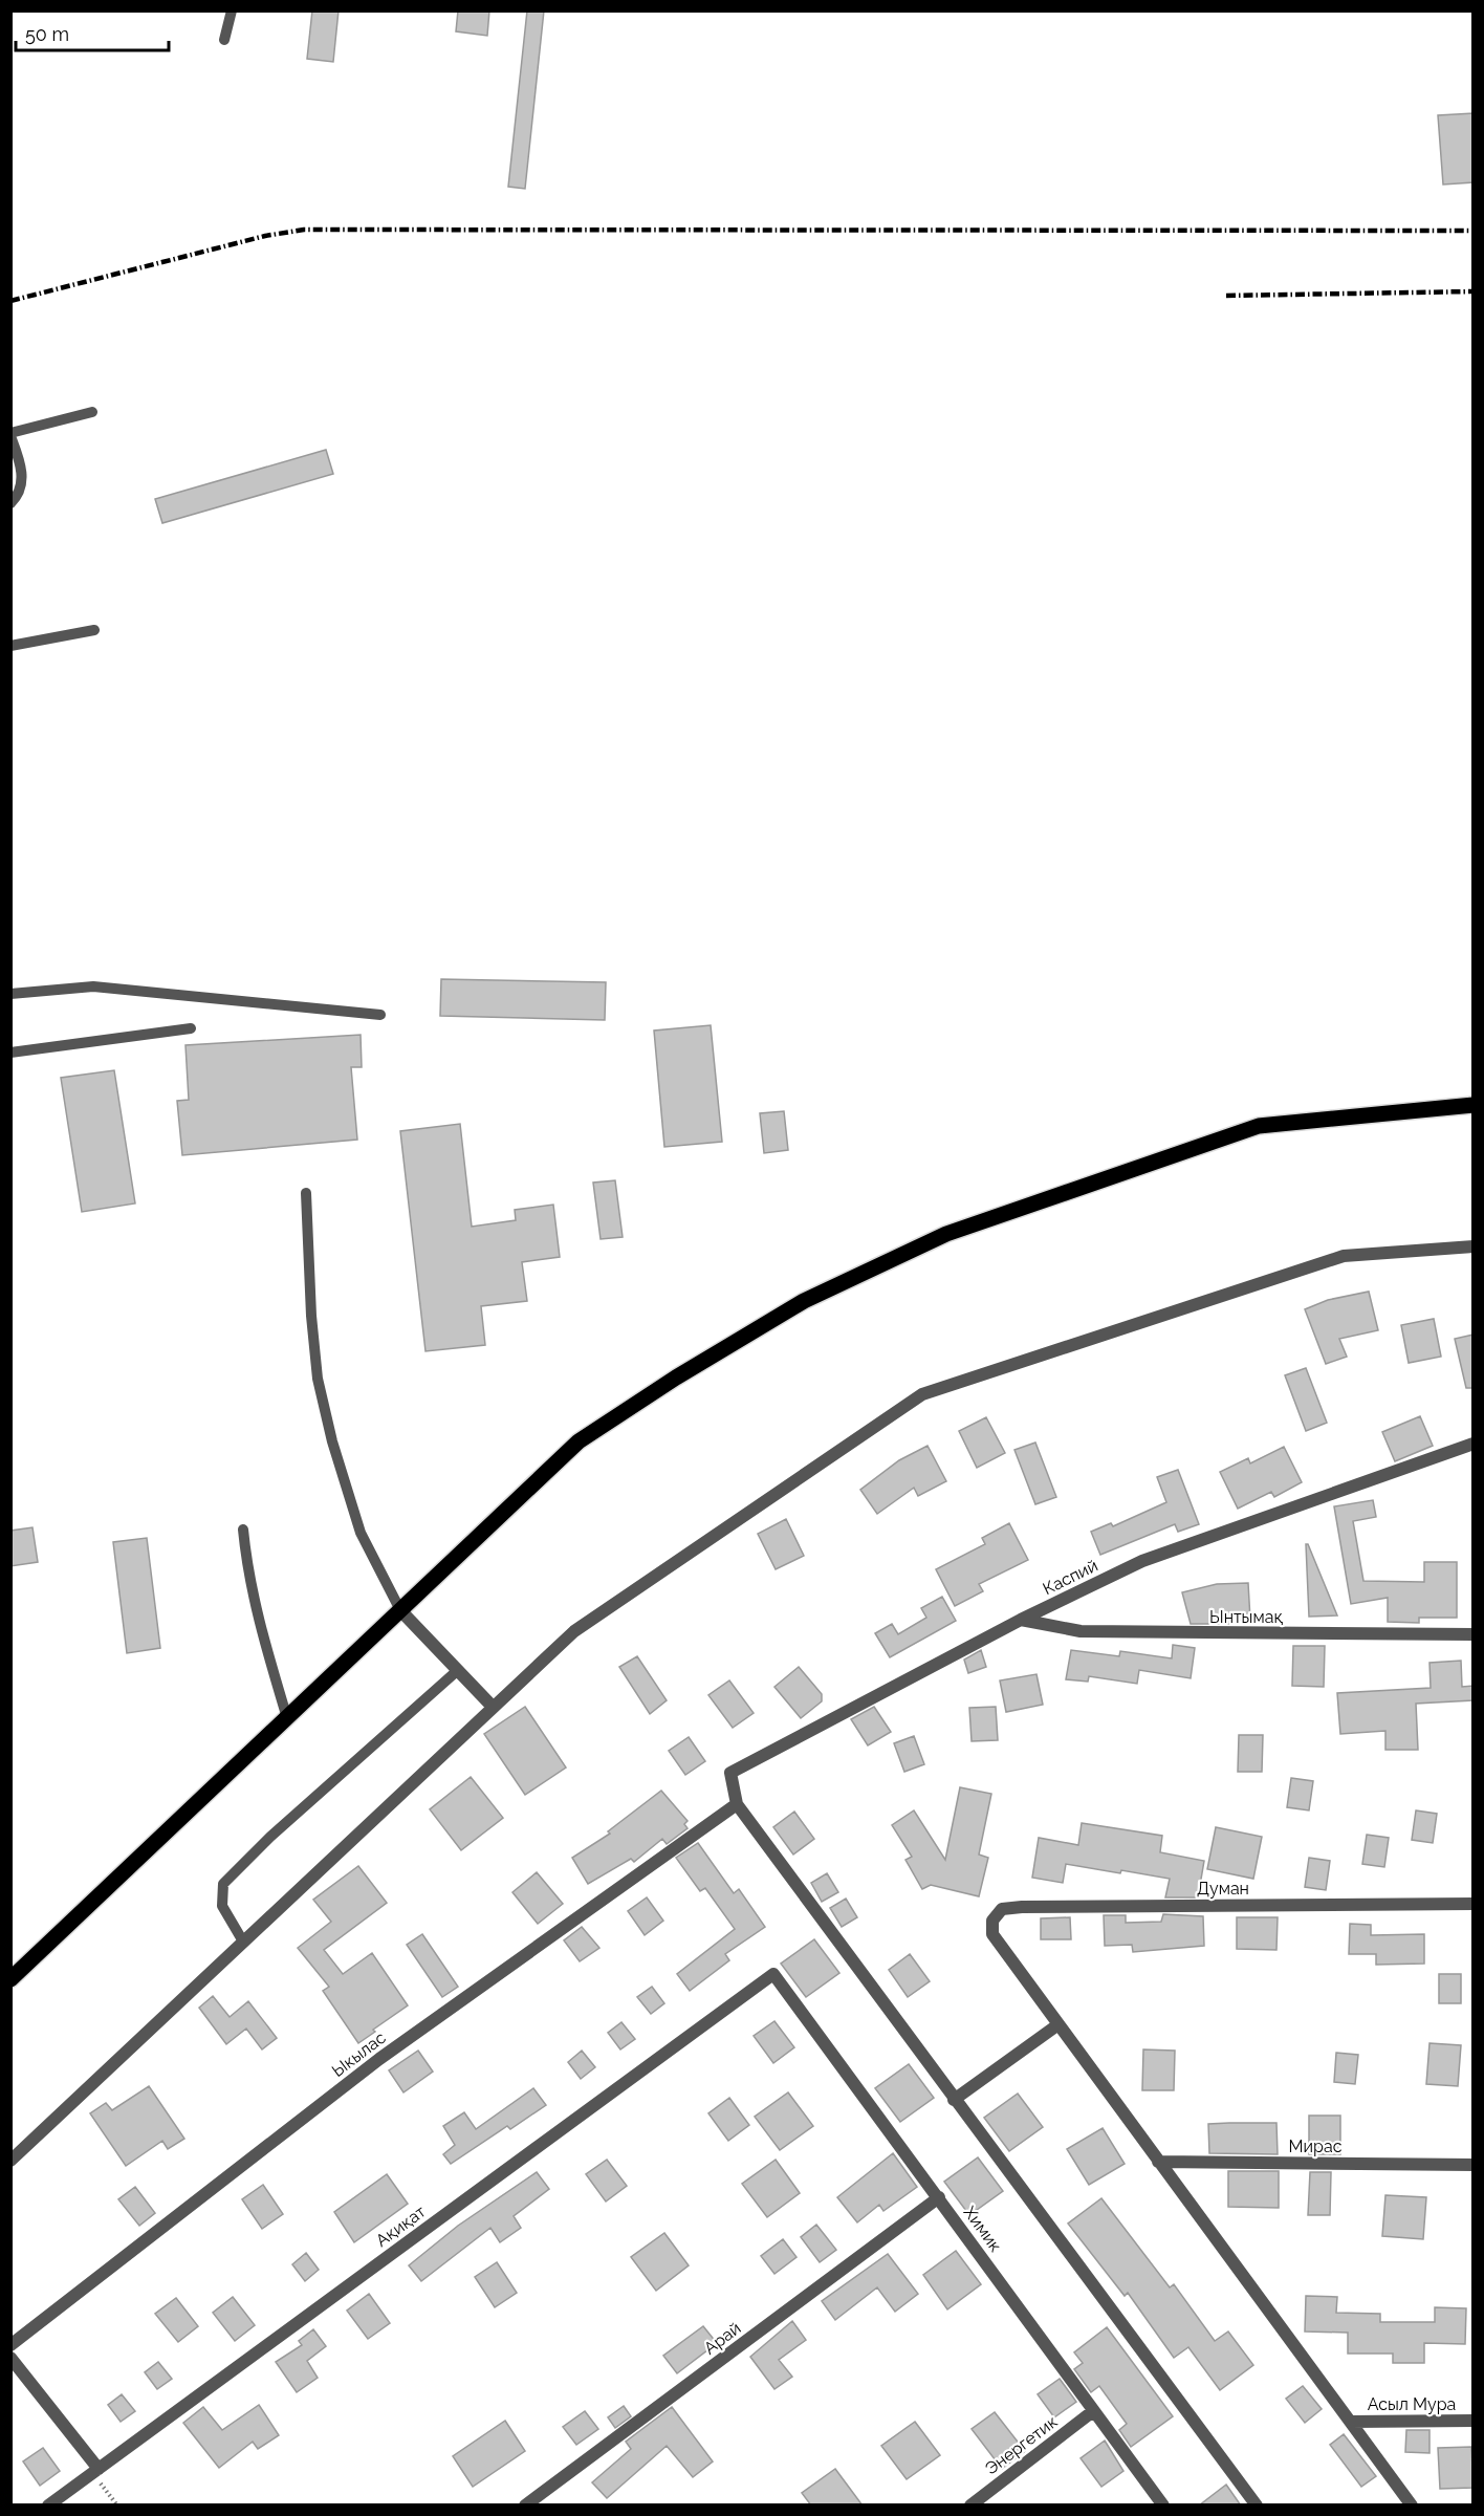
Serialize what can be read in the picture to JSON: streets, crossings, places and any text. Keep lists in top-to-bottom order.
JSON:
{
  "streets": {
    "street": [
      "Каспий",
      "Ынтымақ",
      "Думан",
      "Ыкылас",
      "Мирас",
      "Ақиқат",
      "Химик",
      "Арай",
      "Асыл Мура",
      "Энергетик"
    ]
  },
  "crossings": [
    ["Каспий", "Ынтымақ"],
    ["Каспий", "Ыкылас"],
    ["Ақиқат", "Химик"],
    ["Химик", "Арай"],
    ["Химик", "Энергетик"]
  ],
  "scale_bar": "50 m"
}
